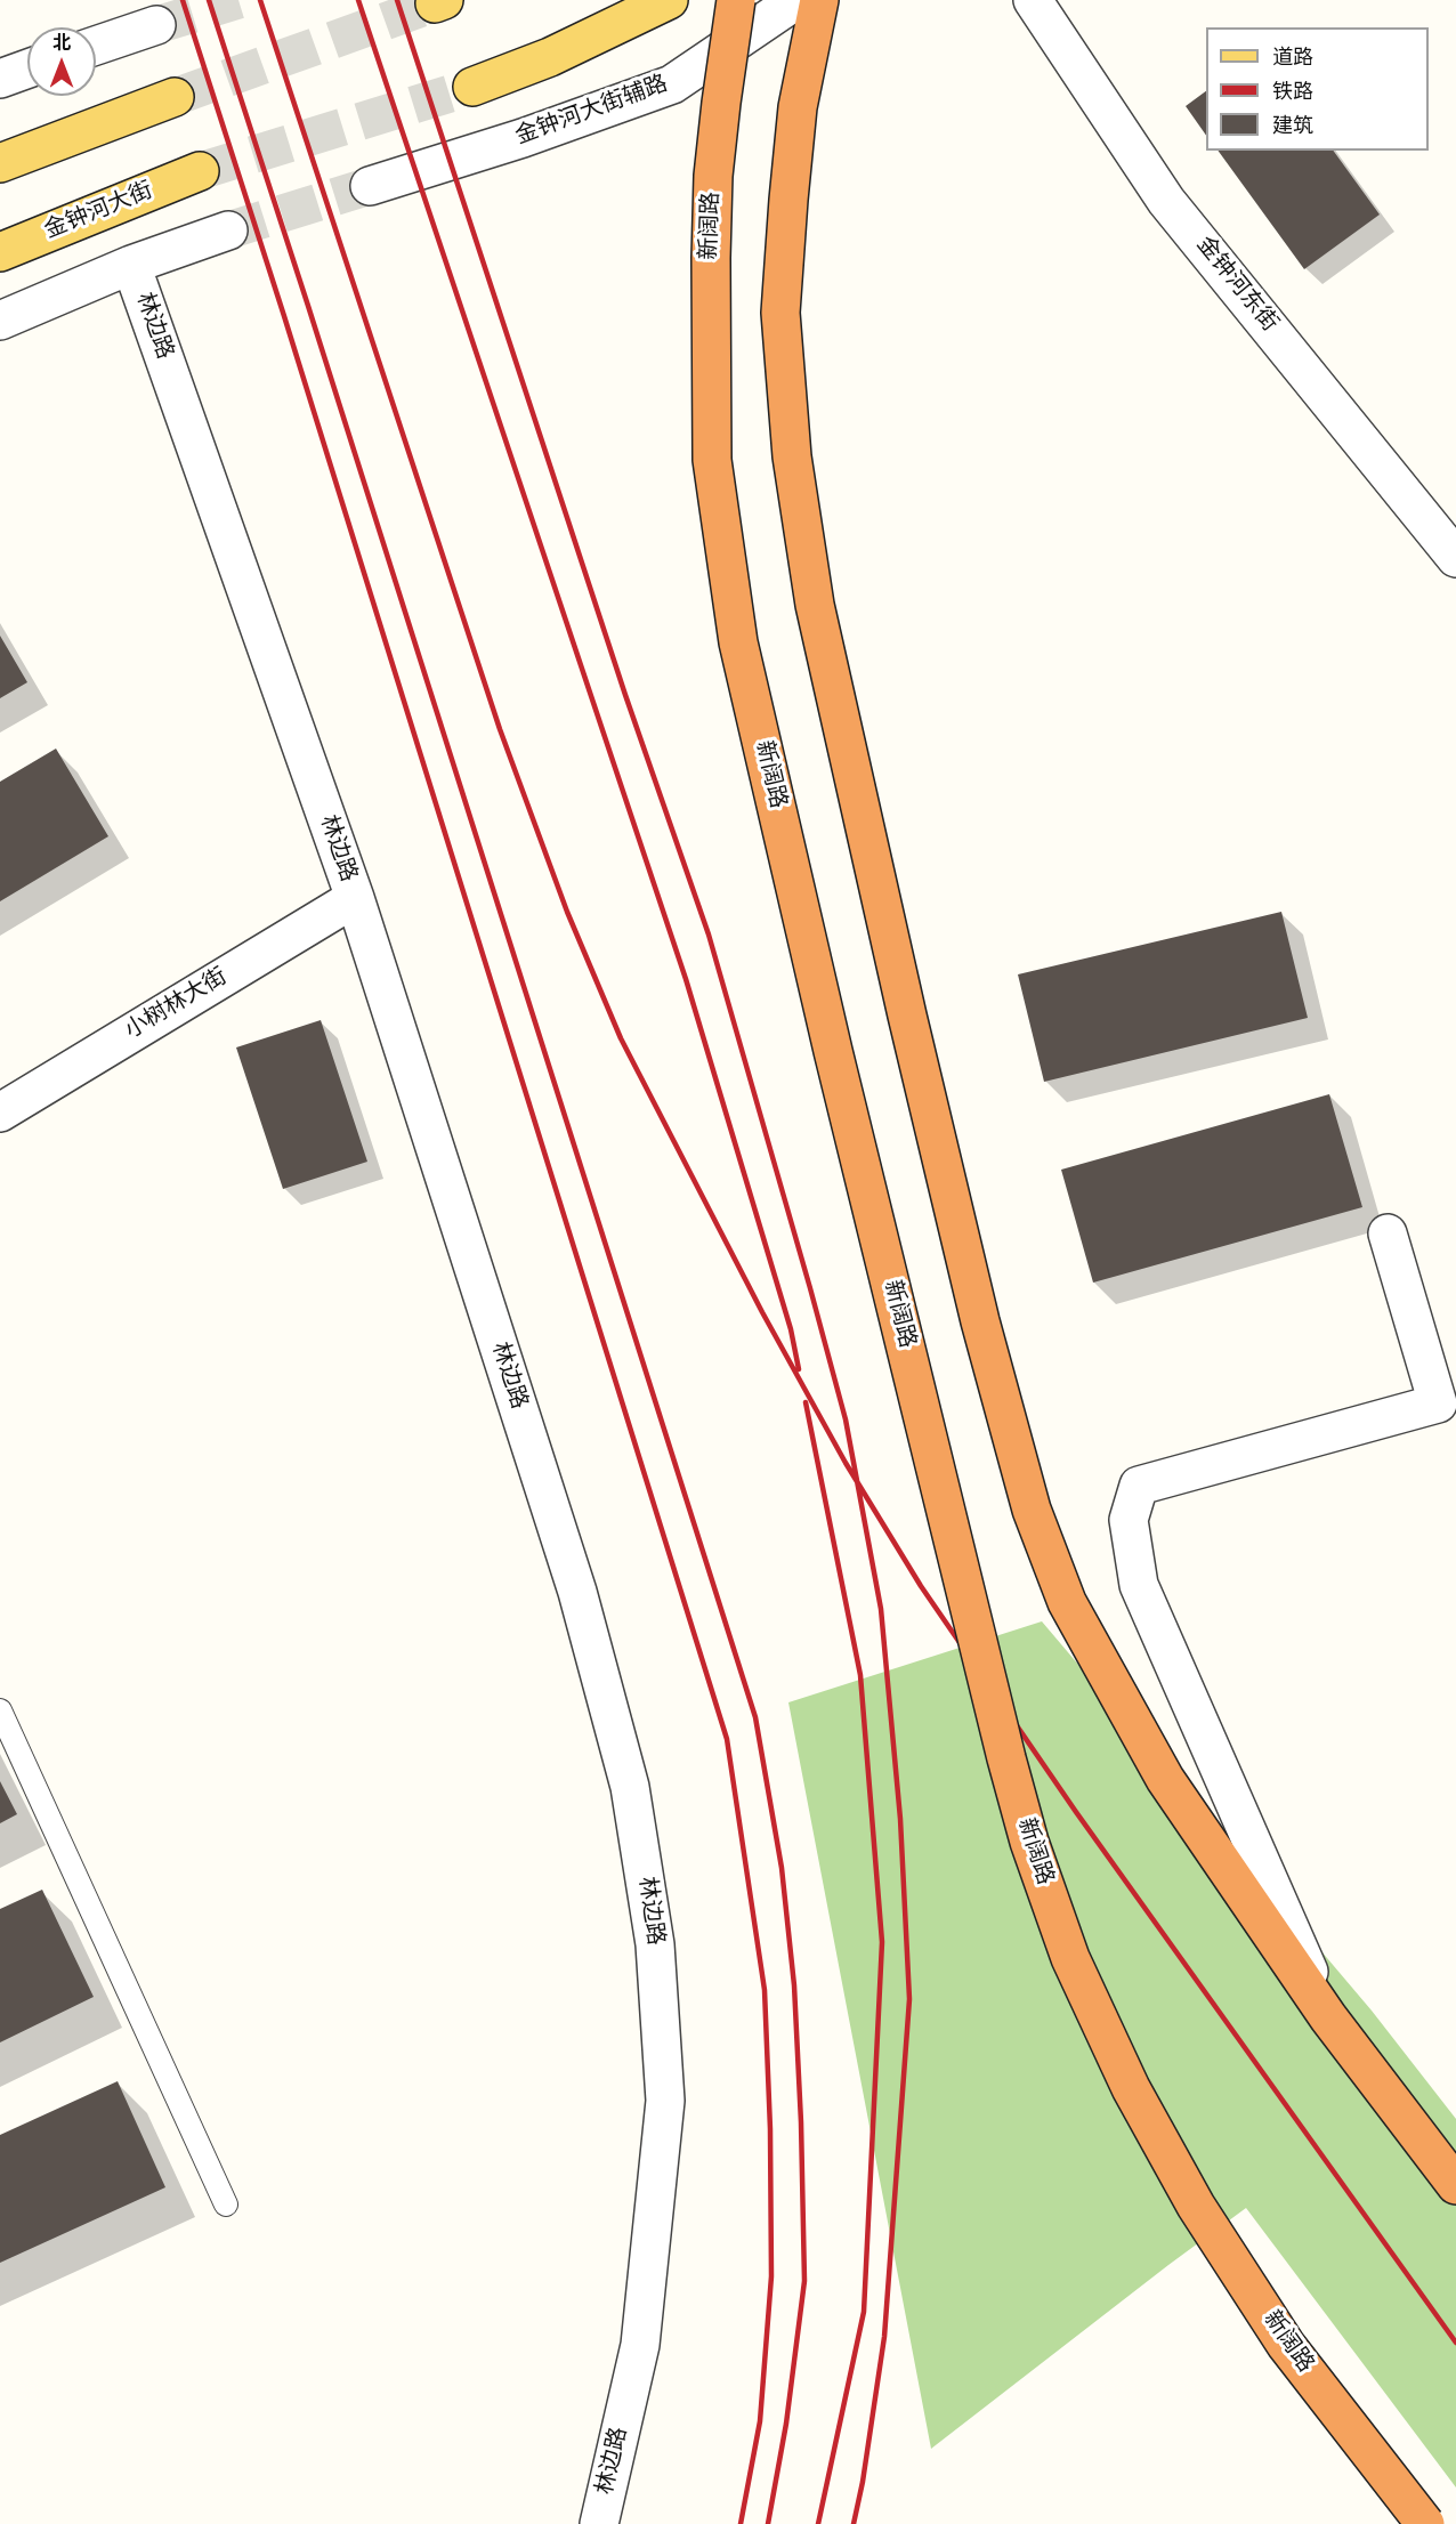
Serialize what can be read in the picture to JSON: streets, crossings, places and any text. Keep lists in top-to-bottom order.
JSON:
{
  "streets": {
    "highway": ["新阔路"],
    "main road": ["金钟河大街"],
    "street": [
      "金钟河大街辅路",
      "金钟河东街",
      "林边路",
      "小树林大街"
    ]
  },
  "crossings": [
    ["林边路", "小树林大街"]
  ],
  "legend": ["道路", "铁路", "建筑"],
  "north": "top"
}
